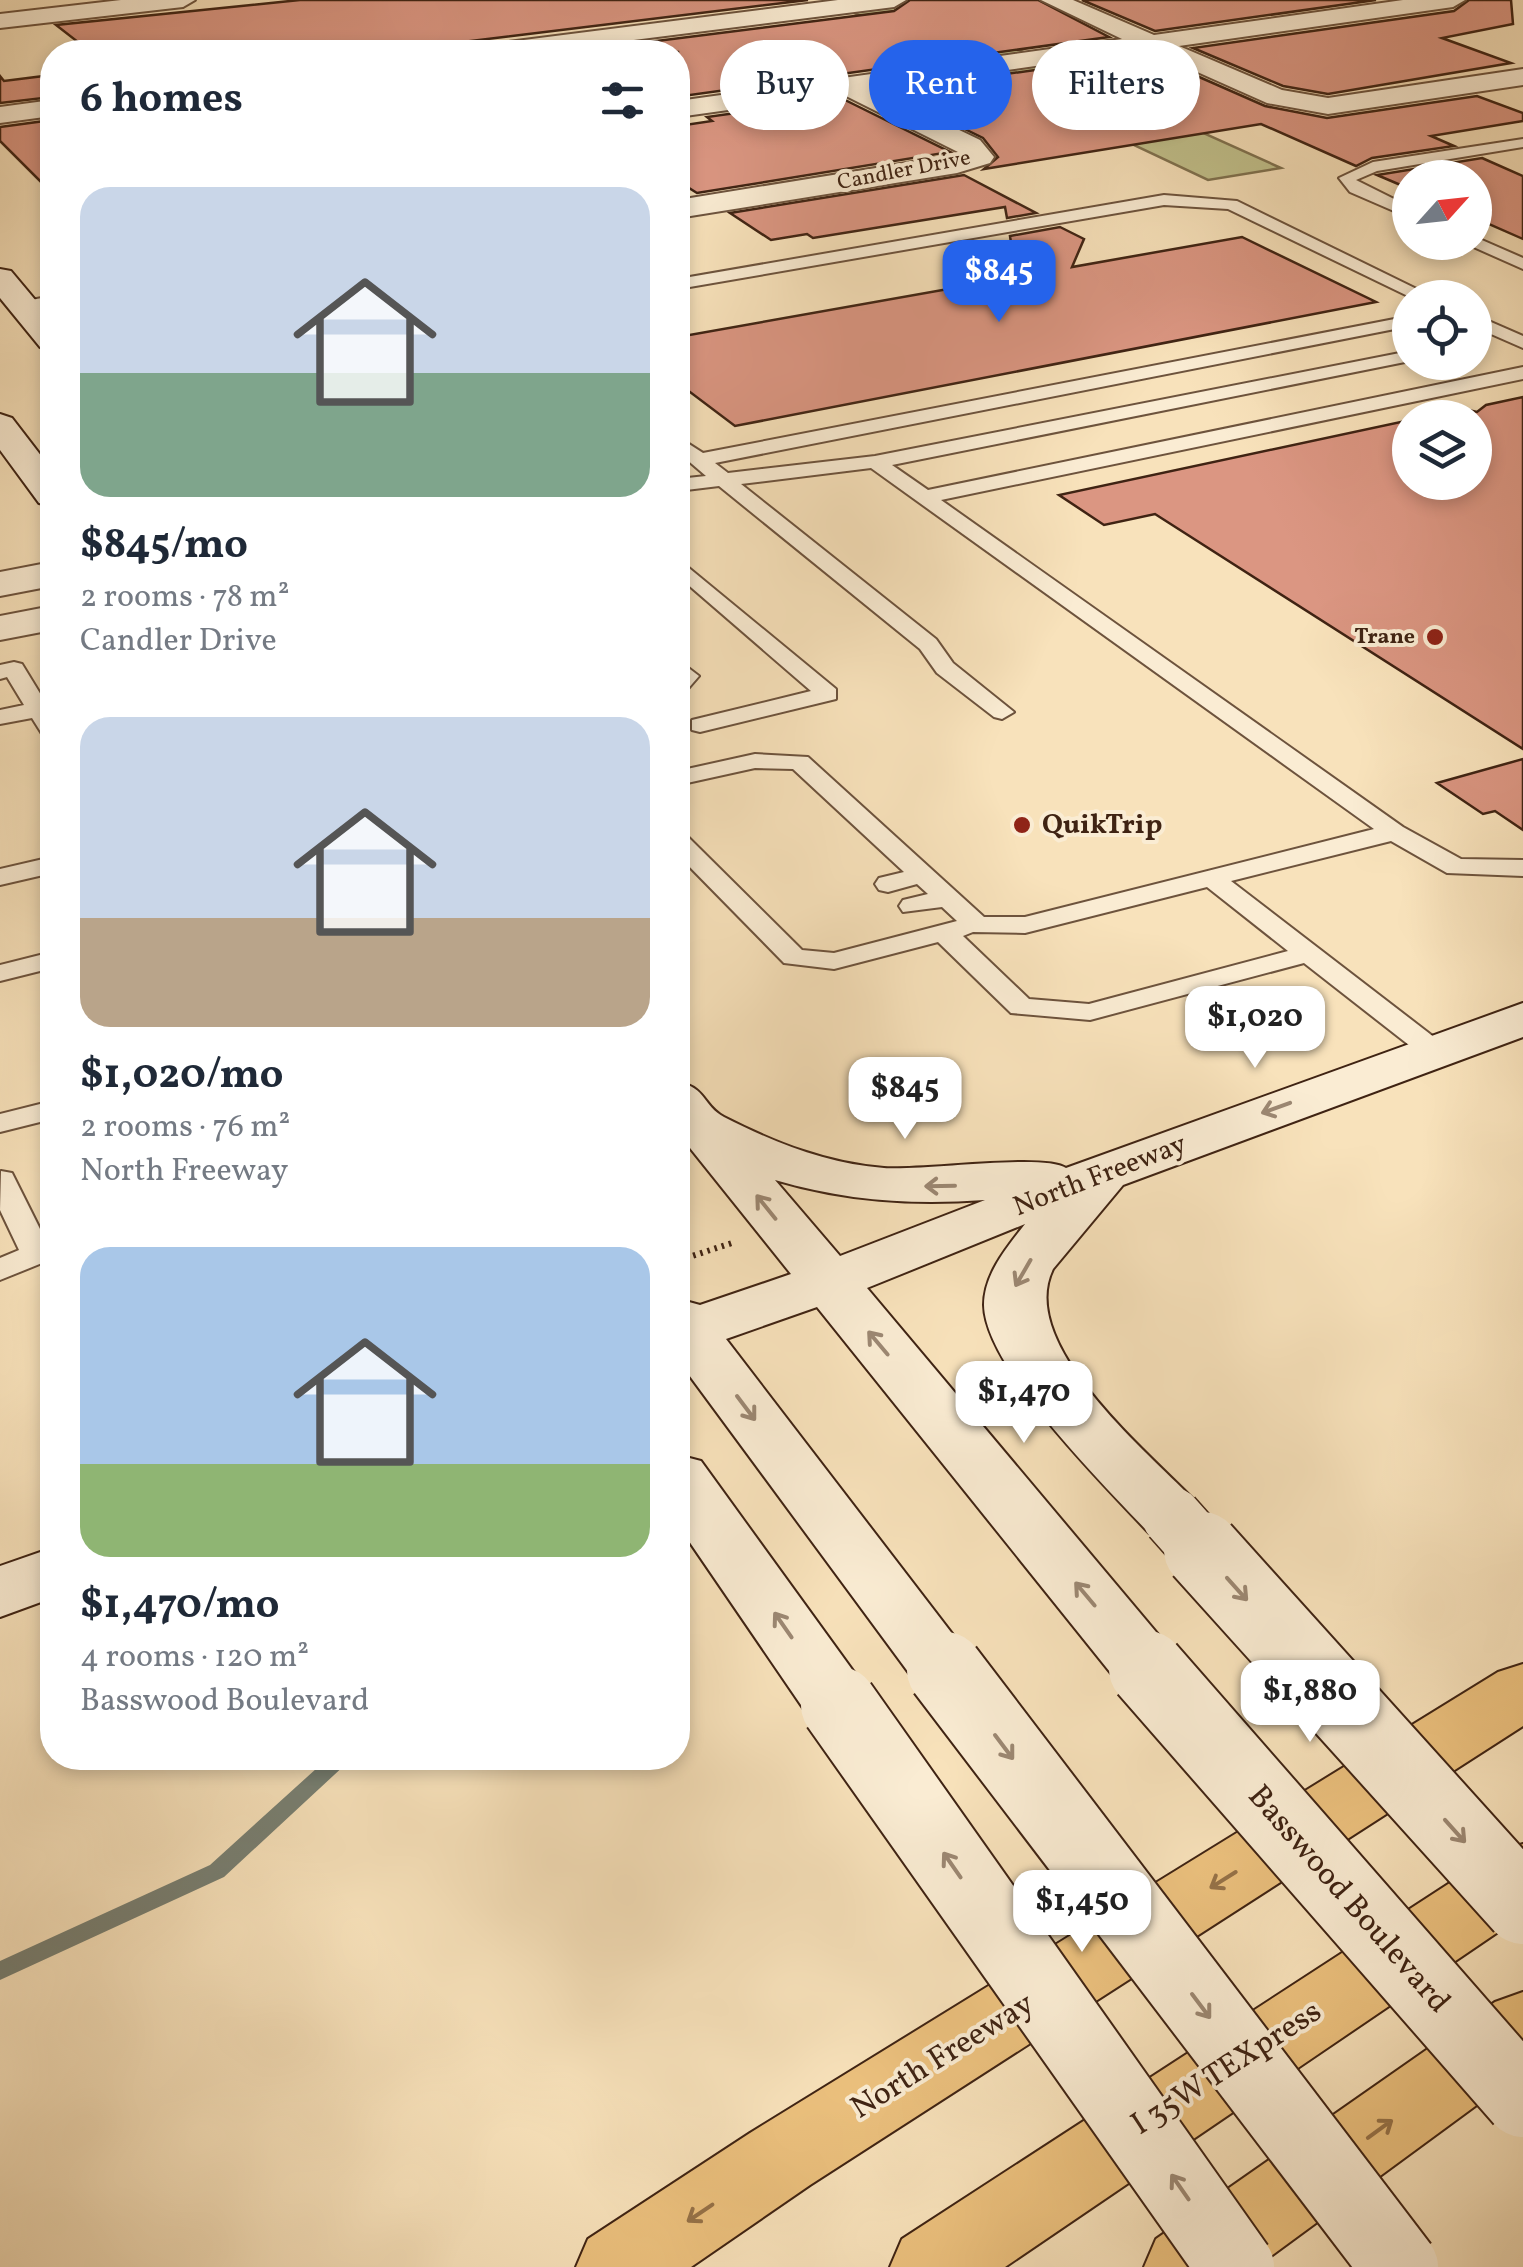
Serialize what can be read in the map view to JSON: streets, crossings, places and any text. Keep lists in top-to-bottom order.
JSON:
{
  "streets": {
    "highway": ["North Freeway", "I 35W TEXpress"],
    "street": ["Candler Drive", "Basswood Boulevard"]
  },
  "crossings": [
    ["North Freeway", "Basswood Boulevard"]
  ],
  "one_way": ["North Freeway"],
  "places": ["Trane", "QuikTrip"],
  "north": "top right",
  "page": {
    "chip": ["Buy", "Rent", "Filters"],
    "heading": "6 homes",
    "list": [
      {
        "name": "$845/mo",
        "note": "2 rooms · 78 m² · Candler Drive"
      },
      {
        "name": "$1,020/mo",
        "note": "2 rooms · 76 m² · North Freeway"
      },
      {
        "name": "$1,470/mo",
        "note": "4 rooms · 120 m² · Basswood Boulevard"
      }
    ],
    "price": [
      "$845",
      "$1,020",
      "$845",
      "$1,470",
      "$1,880",
      "$1,450"
    ]
  }
}
